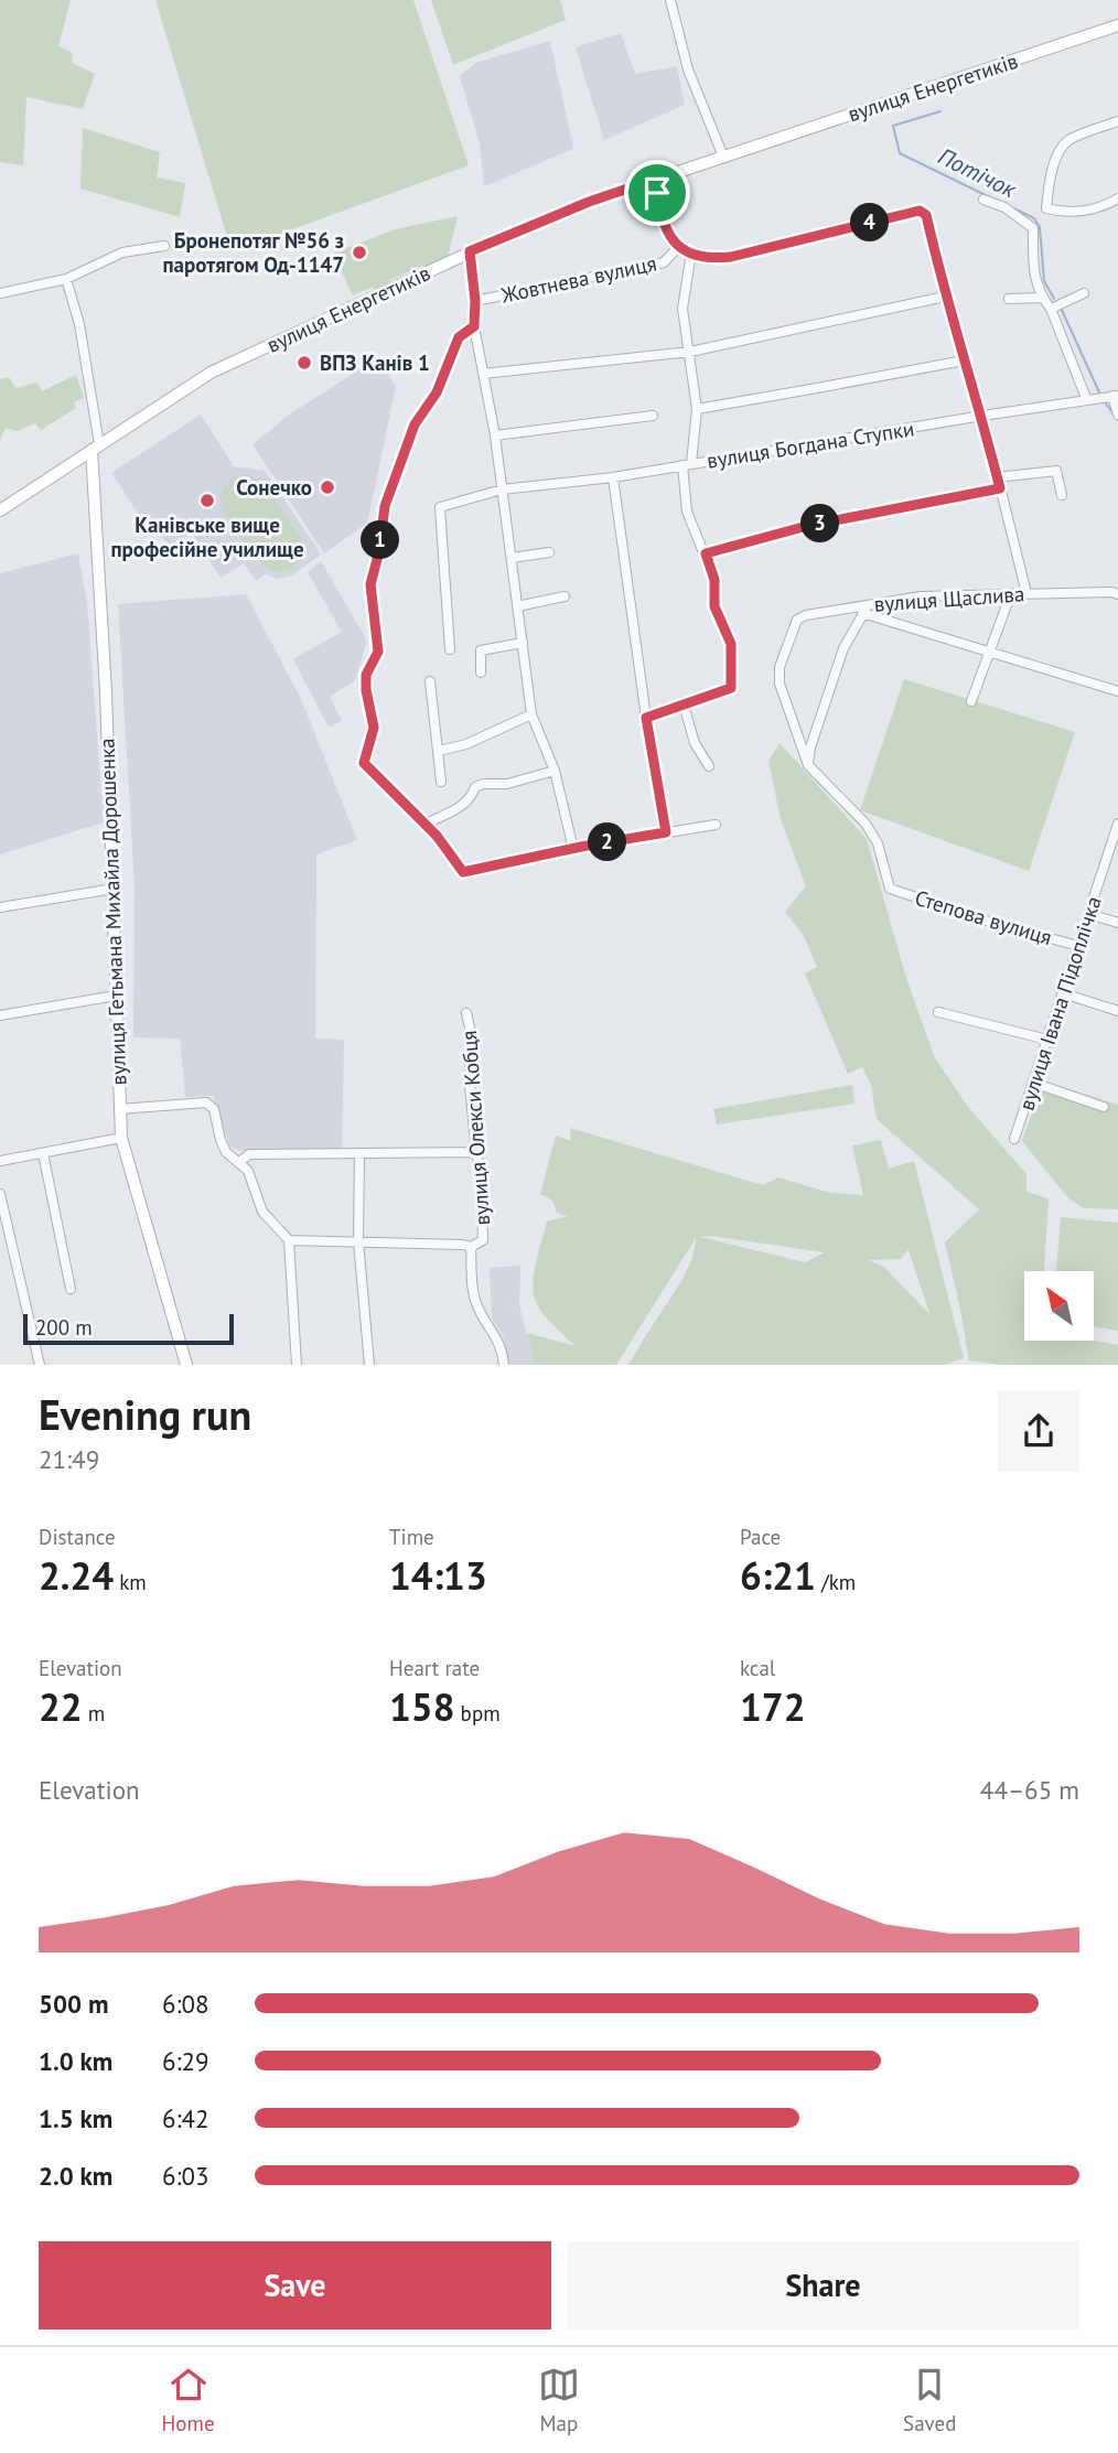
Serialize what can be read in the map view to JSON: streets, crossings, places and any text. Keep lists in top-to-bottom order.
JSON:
{
  "streets": {
    "main road": ["вулиця Енергетиків", "вулиця Гетьмана Михайла Дорошенка"],
    "street": [
      "Жовтнева вулиця",
      "вулиця Богдана Ступки",
      "вулиця Щаслива",
      "Степова вулиця",
      "вулиця Івана Підоплічка",
      "вулиця Олекси Кобця"
    ]
  },
  "crossings": [
    ["вулиця Енергетиків", "вулиця Гетьмана Михайла Дорошенка"],
    ["вулиця Щаслива", "Степова вулиця"],
    ["Степова вулиця", "вулиця Івана Підоплічка"]
  ],
  "water": ["Потічок"],
  "places": [
    "Бронепотяг №56 з паротягом Од-1147",
    "ВПЗ Канів 1",
    "Сонечко",
    "Канівське вище професійне училище"
  ],
  "scale_bar": "200 m",
  "north": "top left",
  "page": {
    "pins": [
      "4",
      "3",
      "1",
      "2"
    ],
    "scale": "200 m",
    "heading": ["Evening run", "21:49"],
    "stats": [
      ["Distance", "2.24 km"],
      ["Time", "14:13"],
      ["Pace", "6:21 /km"],
      ["Elevation", "22 m"],
      ["Heart rate", "158 bpm"],
      ["kcal", "172"]
    ],
    "chart": ["Elevation", "44–65 m"],
    "list": [
      {
        "name": "500 m",
        "note": "6:08"
      },
      {
        "name": "1.0 km",
        "note": "6:29"
      },
      {
        "name": "1.5 km",
        "note": "6:42"
      },
      {
        "name": "2.0 km",
        "note": "6:03"
      }
    ],
    "buttons": ["Save", "Share"],
    "tabs": ["Home", "Map", "Saved"]
  }
}
